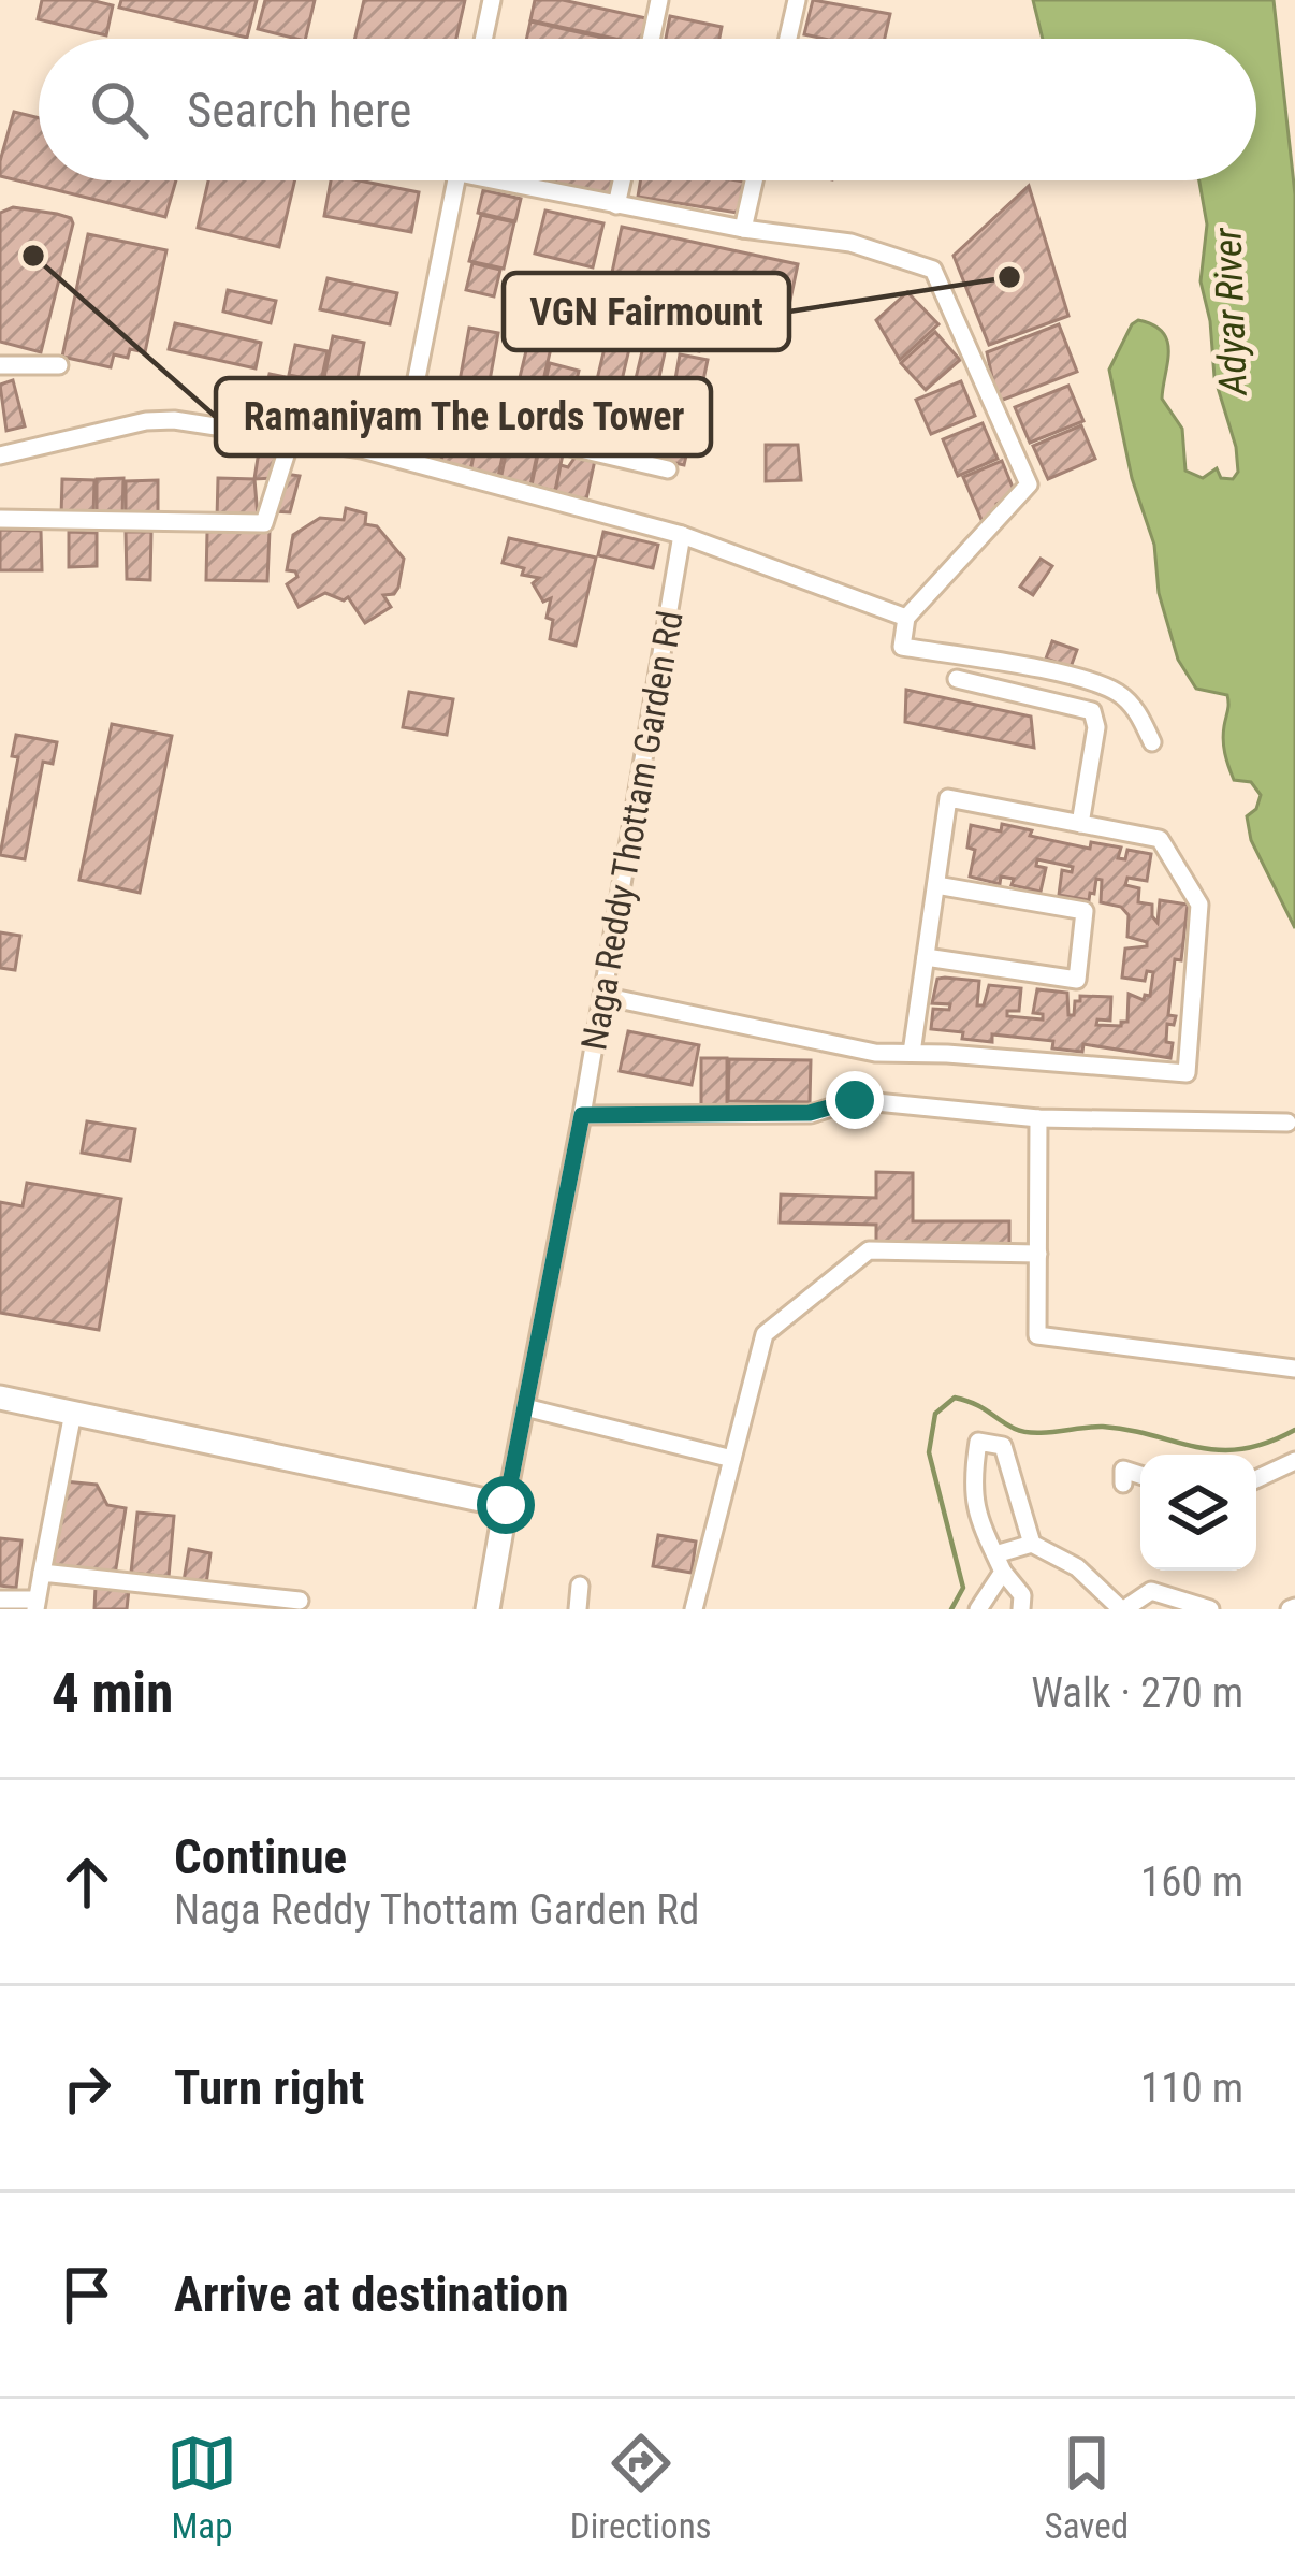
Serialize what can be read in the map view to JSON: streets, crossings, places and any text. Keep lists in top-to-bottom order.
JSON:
{
  "streets": {
    "street": ["Naga Reddy Thottam Garden Rd"]
  },
  "water": ["Adyar River"],
  "places": ["Ramaniyam The Lords Tower", "VGN Fairmount"],
  "page": {
    "search": "Search here",
    "heading": ["4 min", "Walk · 270 m"],
    "list": [
      ["Continue", "Naga Reddy Thottam Garden Rd", "160 m"],
      ["Turn right", "110 m"],
      "Arrive at destination"
    ],
    "nav": ["Map", "Directions", "Saved"]
  }
}
